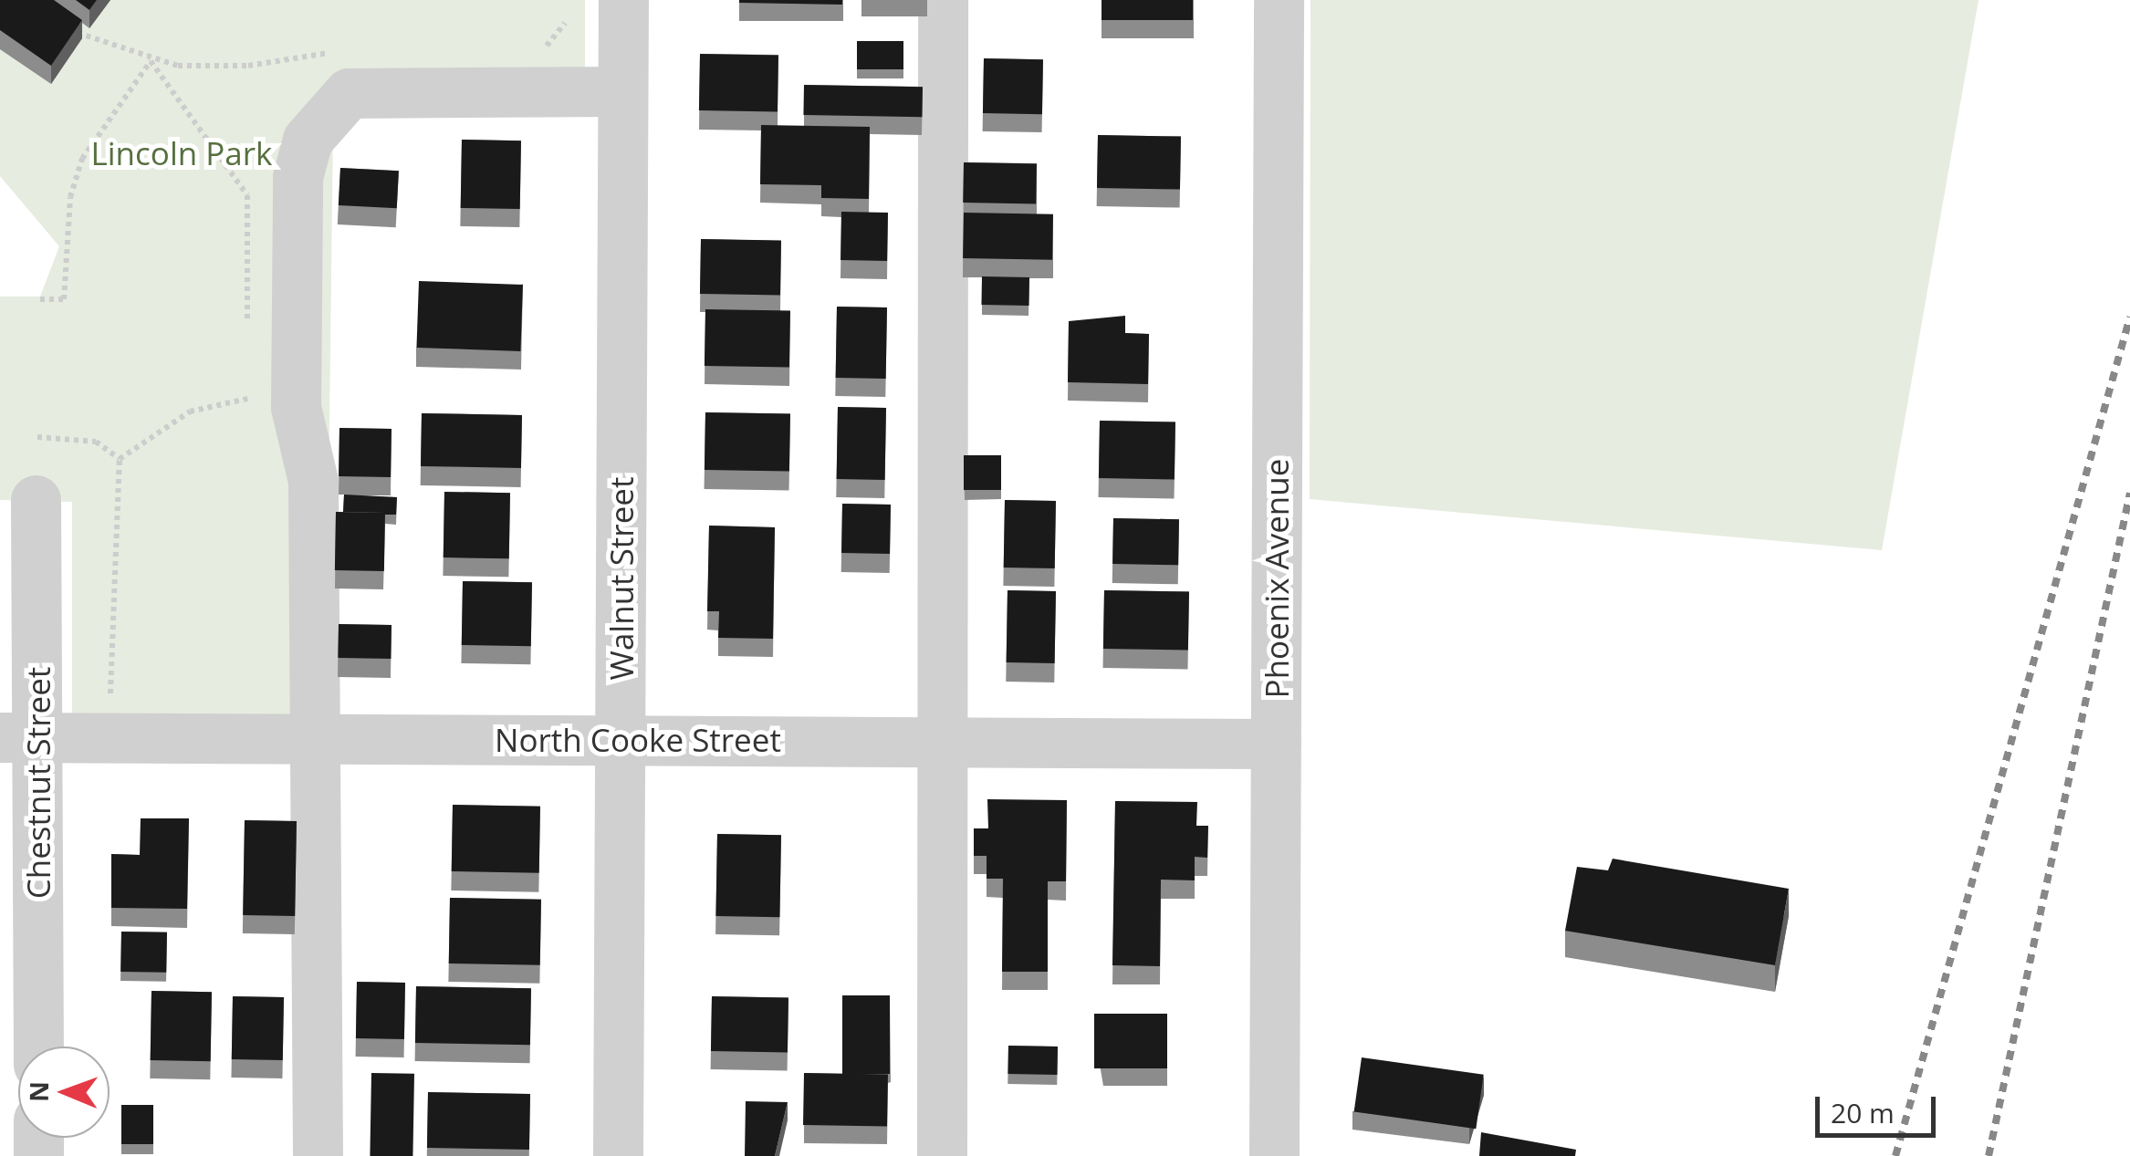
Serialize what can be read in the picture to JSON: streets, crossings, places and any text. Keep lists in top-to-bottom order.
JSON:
{
  "streets": {
    "street": [
      "Walnut Street",
      "Phoenix Avenue",
      "North Cooke Street",
      "Chestnut Street"
    ]
  },
  "crossings": [
    ["Walnut Street", "North Cooke Street"],
    ["Phoenix Avenue", "North Cooke Street"],
    ["North Cooke Street", "Chestnut Street"]
  ],
  "parks": ["Lincoln Park"],
  "scale_bar": "20 m",
  "north": "left"
}
